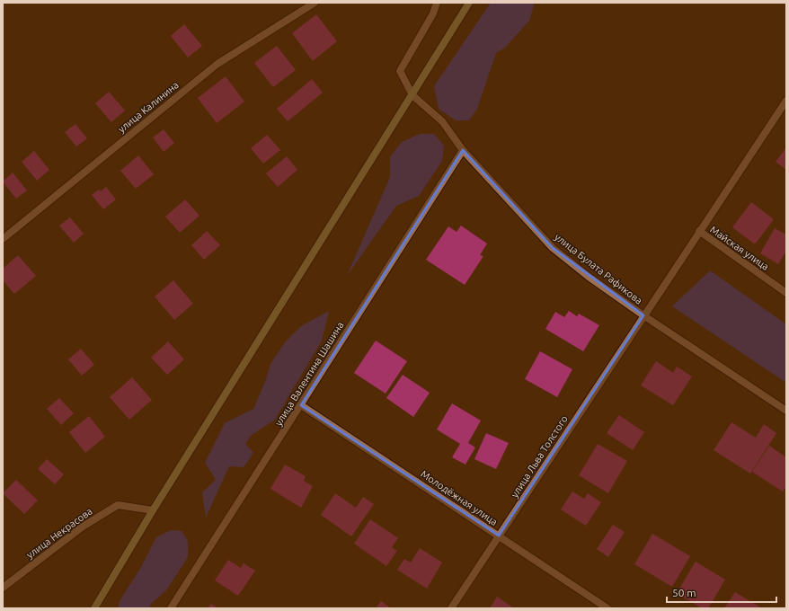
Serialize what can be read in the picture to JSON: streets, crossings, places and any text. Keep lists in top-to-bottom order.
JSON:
{
  "streets": {
    "street": [
      "улица Калинина",
      "Майская улица",
      "улица Булата Рафикова",
      "улица Валентина Шашина",
      "улица Льва Толстого",
      "Молодёжная улица",
      "улица Некрасова"
    ]
  },
  "crossings": [
    ["Майская улица", "улица Льва Толстого"],
    ["улица Булата Рафикова", "улица Валентина Шашина"],
    ["улица Булата Рафикова", "улица Льва Толстого"],
    ["улица Валентина Шашина", "Молодёжная улица"],
    ["улица Льва Толстого", "Молодёжная улица"]
  ],
  "scale_bar": "50 m"
}
